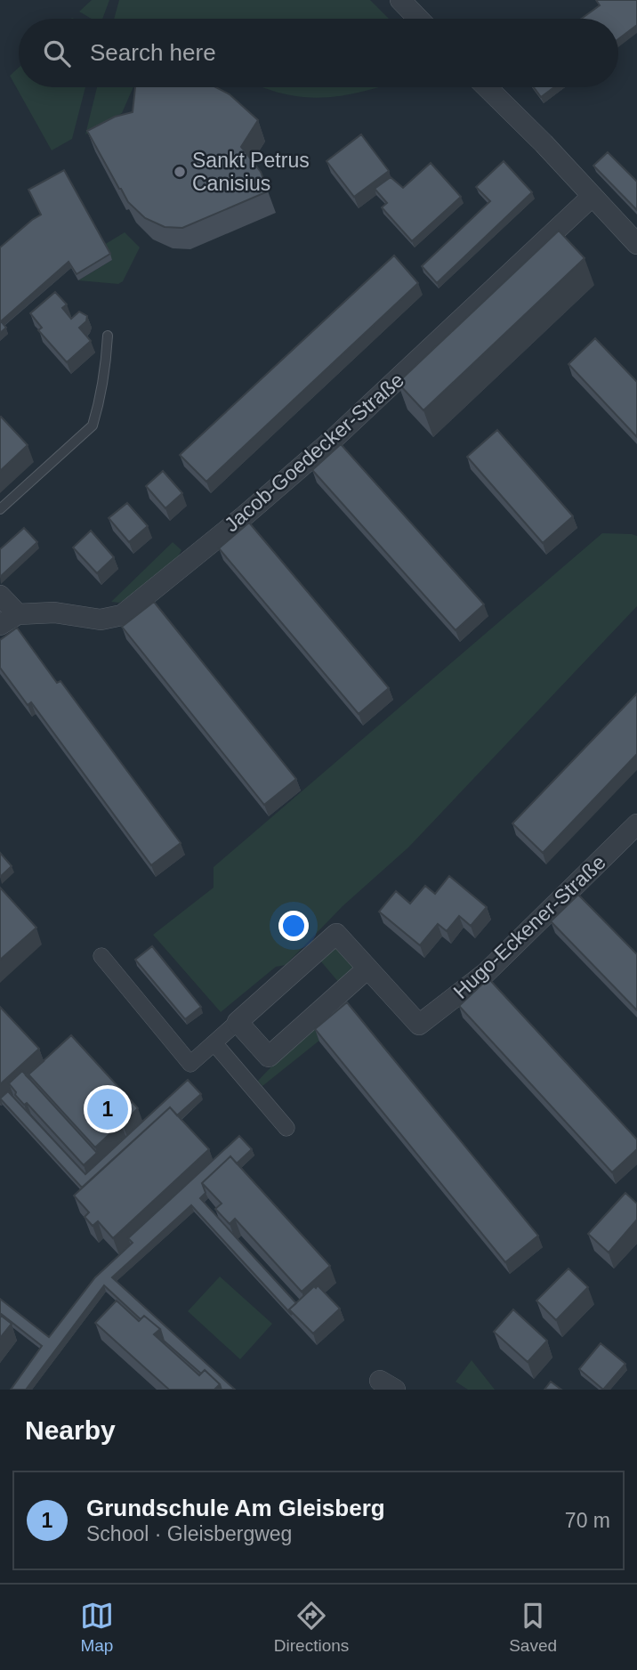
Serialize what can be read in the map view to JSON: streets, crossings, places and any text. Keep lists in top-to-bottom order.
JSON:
{
  "streets": {
    "street": ["Jacob-Goedecker-Straße", "Hugo-Eckener-Straße"]
  },
  "places": ["Sankt Petrus Canisius"],
  "page": {
    "search": "Search here",
    "pins": "1",
    "heading": "Nearby",
    "list": [
      {
        "mark": "1",
        "name": "Grundschule Am Gleisberg",
        "note": "School · Gleisbergweg",
        "value": "70 m"
      }
    ],
    "nav": ["Map", "Directions", "Saved"]
  }
}
